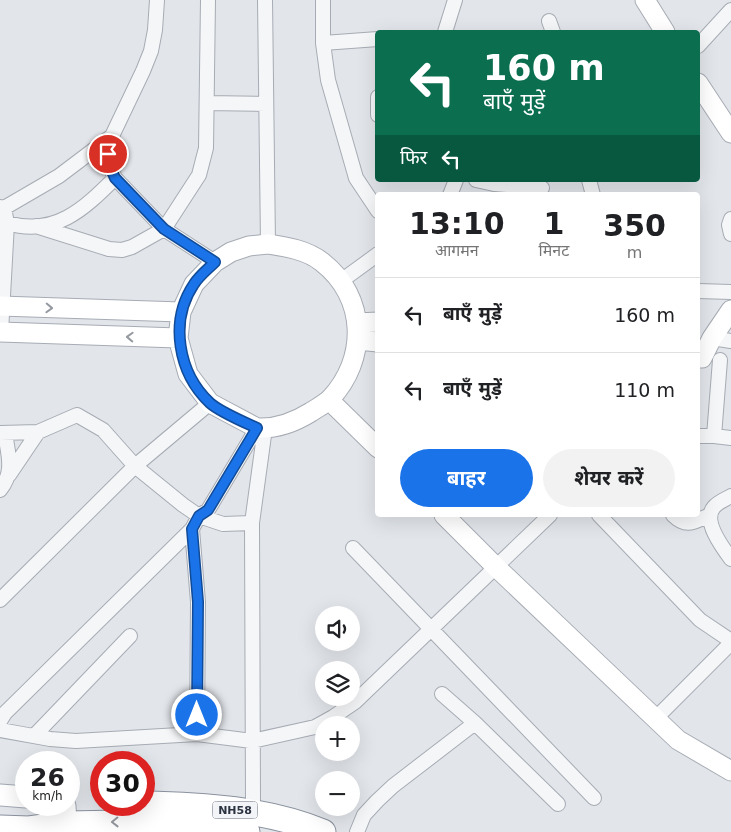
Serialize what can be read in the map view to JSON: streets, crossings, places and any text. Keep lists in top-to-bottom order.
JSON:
{
  "streets": {
    "highway": ["NH58"]
  },
  "page": {
    "turn": ["160 m", "बाएँ मुड़ें"],
    "then": "फिर",
    "eta": [
      "13:10",
      "आगमन",
      "1",
      "मिनट",
      "350",
      "m"
    ],
    "list": [
      {
        "name": "बाएँ मुड़ें",
        "value": "160 m"
      },
      {
        "name": "बाएँ मुड़ें",
        "value": "110 m"
      }
    ],
    "buttons": ["बाहर", "शेयर करें"],
    "map_buttons": ["+", "−"],
    "speed": "26 km/h",
    "limit": "30"
  }
}
